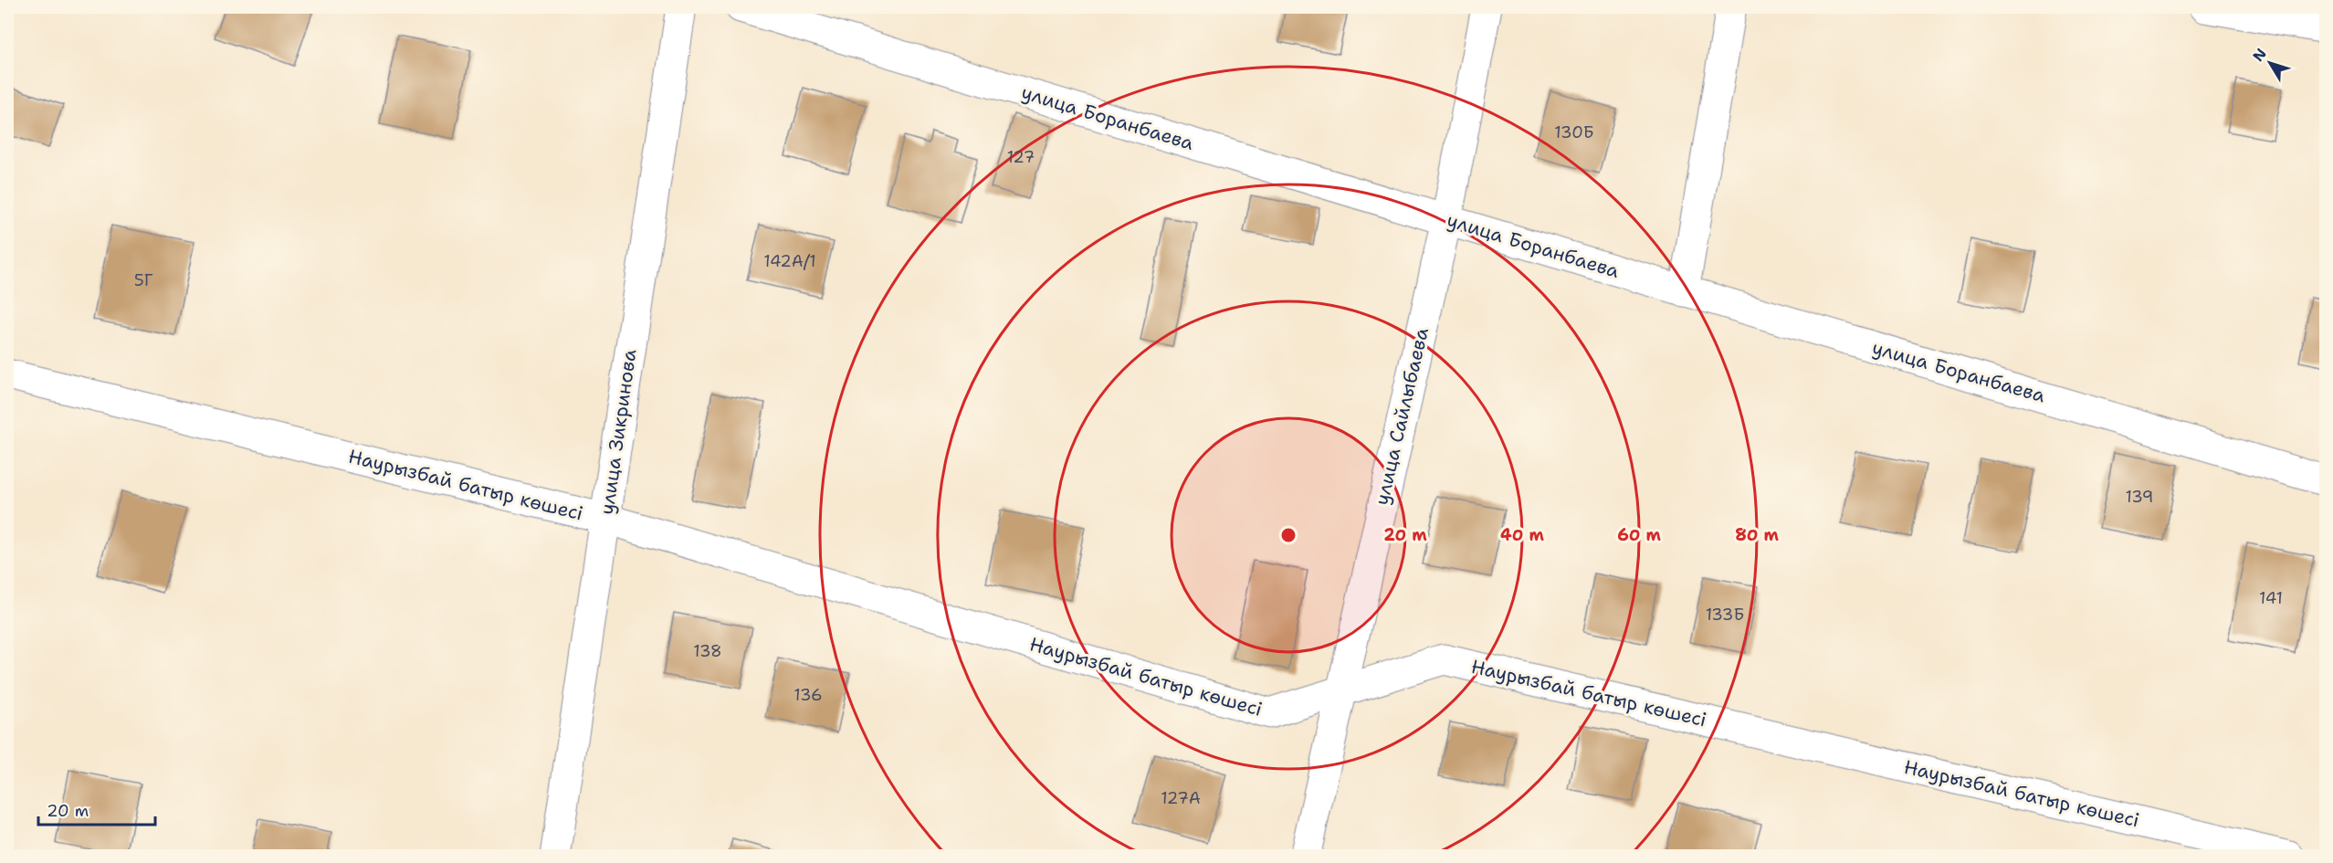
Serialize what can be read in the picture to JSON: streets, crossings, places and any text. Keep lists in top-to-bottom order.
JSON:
{
  "streets": {
    "street": [
      "улица Боранбаева",
      "улица Сайлыбаева",
      "улица Зикринова",
      "Наурызбай батыр көшесі"
    ]
  },
  "crossings": [
    ["улица Боранбаева", "улица Сайлыбаева"],
    ["улица Сайлыбаева", "Наурызбай батыр көшесі"],
    ["улица Зикринова", "Наурызбай батыр көшесі"]
  ],
  "house_numbers": [
    "130Б",
    "127",
    "142А/1",
    "5Г",
    "139",
    "141",
    "133Б",
    "138",
    "136",
    "127А"
  ],
  "scale_bar": "20 m",
  "north": "top left",
  "rings": [
    "20 m",
    "40 m",
    "60 m",
    "80 m"
  ]
}
